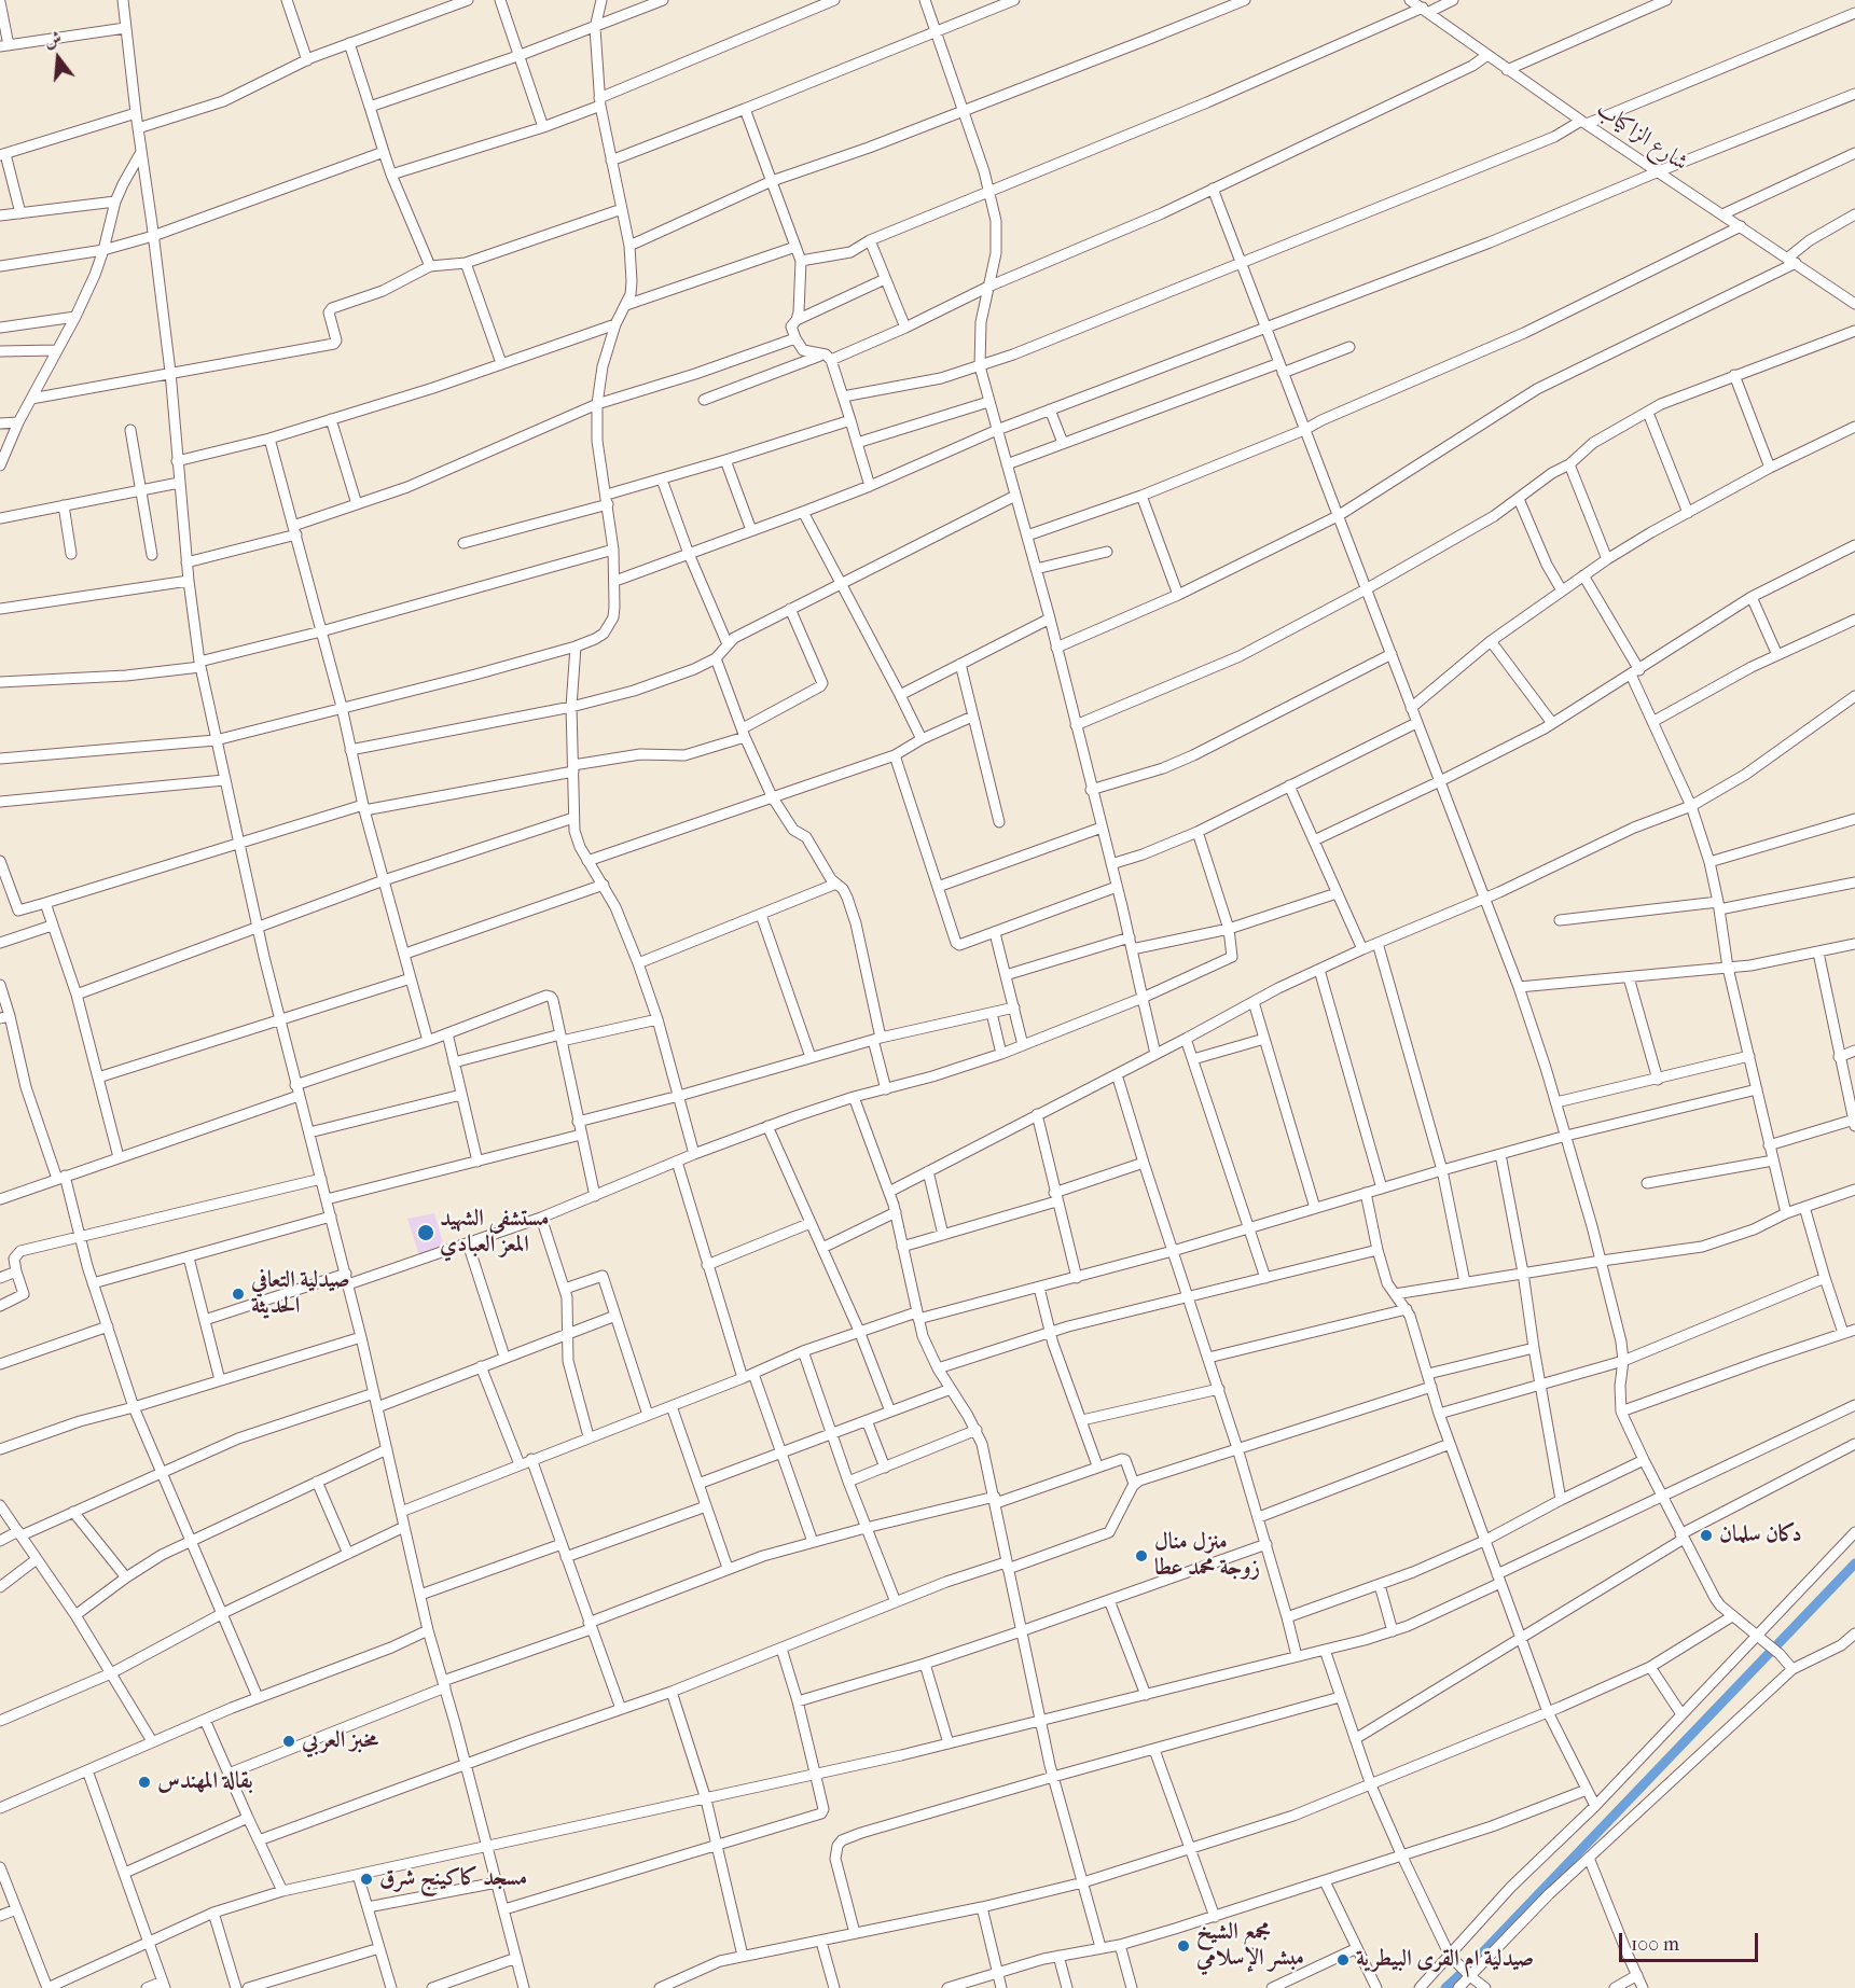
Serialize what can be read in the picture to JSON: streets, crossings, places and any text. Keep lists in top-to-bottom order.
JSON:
{
  "streets": {
    "street": ["شارع الزاكياب"]
  },
  "places": [
    "مستشفى الشهيد المعز العبادي",
    "صيدلية التعافي الحديثة",
    "دكان سلمان",
    "منزل منال زوجة محمد عطا",
    "مخبز العربي",
    "بقالة المهندس",
    "مسجد كاكينج شرق",
    "مجمع الشيخ مبشر الإسلامي",
    "صيدلية ام القرى البيطرية"
  ],
  "scale_bar": "100 m",
  "north": "top"
}
